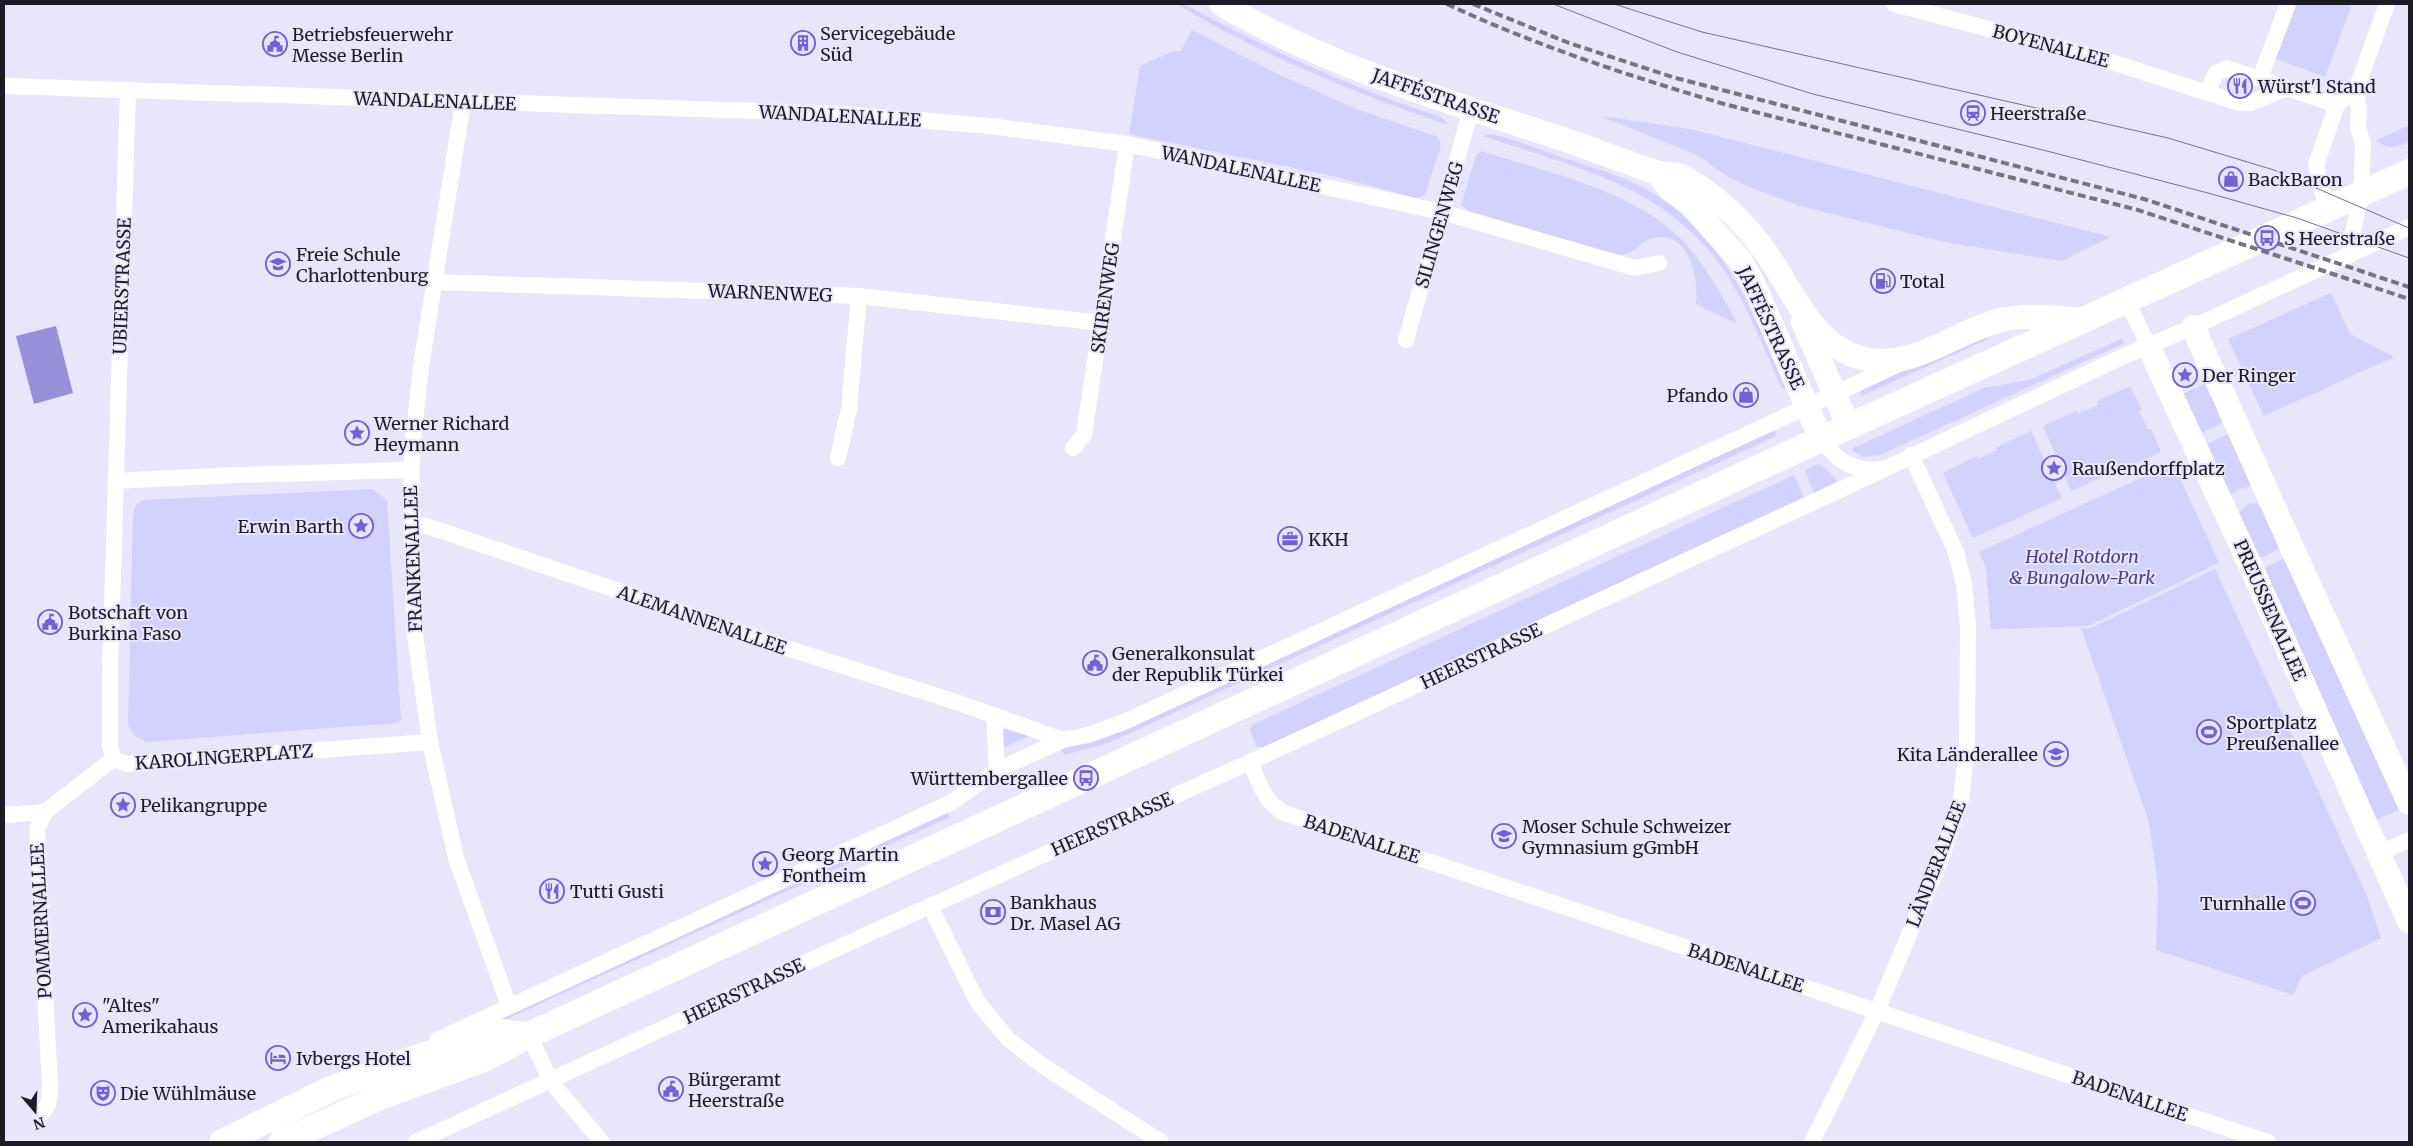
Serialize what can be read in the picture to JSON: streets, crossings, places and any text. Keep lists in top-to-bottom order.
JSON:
{
  "streets": {
    "main road": ["JAFFÉSTRASSE", "PREUSSENALLEE"],
    "street": [
      "BOYENALLEE",
      "WANDALENALLEE",
      "SILINGENWEG",
      "UBIERSTRASSE",
      "WARNENWEG",
      "SKIRENWEG",
      "FRANKENALLEE",
      "ALEMANNENALLEE",
      "HEERSTRASSE",
      "KAROLINGERPLATZ",
      "BADENALLEE",
      "LÄNDERALLEE",
      "POMMERNALLEE"
    ]
  },
  "crossings": [
    ["JAFFÉSTRASSE", "SILINGENWEG"],
    ["JAFFÉSTRASSE", "HEERSTRASSE"],
    ["WANDALENALLEE", "SILINGENWEG"],
    ["WANDALENALLEE", "UBIERSTRASSE"],
    ["WANDALENALLEE", "SKIRENWEG"],
    ["WANDALENALLEE", "FRANKENALLEE"],
    ["UBIERSTRASSE", "KAROLINGERPLATZ"],
    ["WARNENWEG", "SKIRENWEG"],
    ["WARNENWEG", "FRANKENALLEE"],
    ["FRANKENALLEE", "ALEMANNENALLEE"],
    ["FRANKENALLEE", "KAROLINGERPLATZ"],
    ["PREUSSENALLEE", "HEERSTRASSE"],
    ["HEERSTRASSE", "BADENALLEE"],
    ["HEERSTRASSE", "LÄNDERALLEE"],
    ["BADENALLEE", "LÄNDERALLEE"]
  ],
  "parks": ["Hotel Rotdorn & Bungalow-Park"],
  "places": {
    "building": ["Servicegebäude Süd"],
    "public building": [
      "Betriebsfeuerwehr Messe Berlin",
      "Botschaft von Burkina Faso",
      "Generalkonsulat der Republik Türkei",
      "Bürgeramt Heerstraße"
    ],
    "restaurant": ["Würst'l Stand", "Tutti Gusti"],
    "station": ["Heerstraße"],
    "shop": ["BackBaron", "Pfando"],
    "bus stop": ["S Heerstraße", "Württembergallee"],
    "school or university": ["Freie Schule Charlottenburg", "Kita Länderallee", "Moser Schule Schweizer Gymnasium gGmbH"],
    "fuel station": ["Total"],
    "place": [
      "Der Ringer",
      "Werner Richard Heymann",
      "Raußendorffplatz",
      "Erwin Barth",
      "Pelikangruppe",
      "Georg Martin Fontheim",
      "\"Altes\" Amerikahaus"
    ],
    "office": ["KKH"],
    "sports": ["Sportplatz Preußenallee", "Turnhalle"],
    "bank": ["Bankhaus Dr. Masel AG"],
    "hotel": ["Ivbergs Hotel"],
    "theatre": ["Die Wühlmäuse"]
  },
  "north": "bottom"
}
